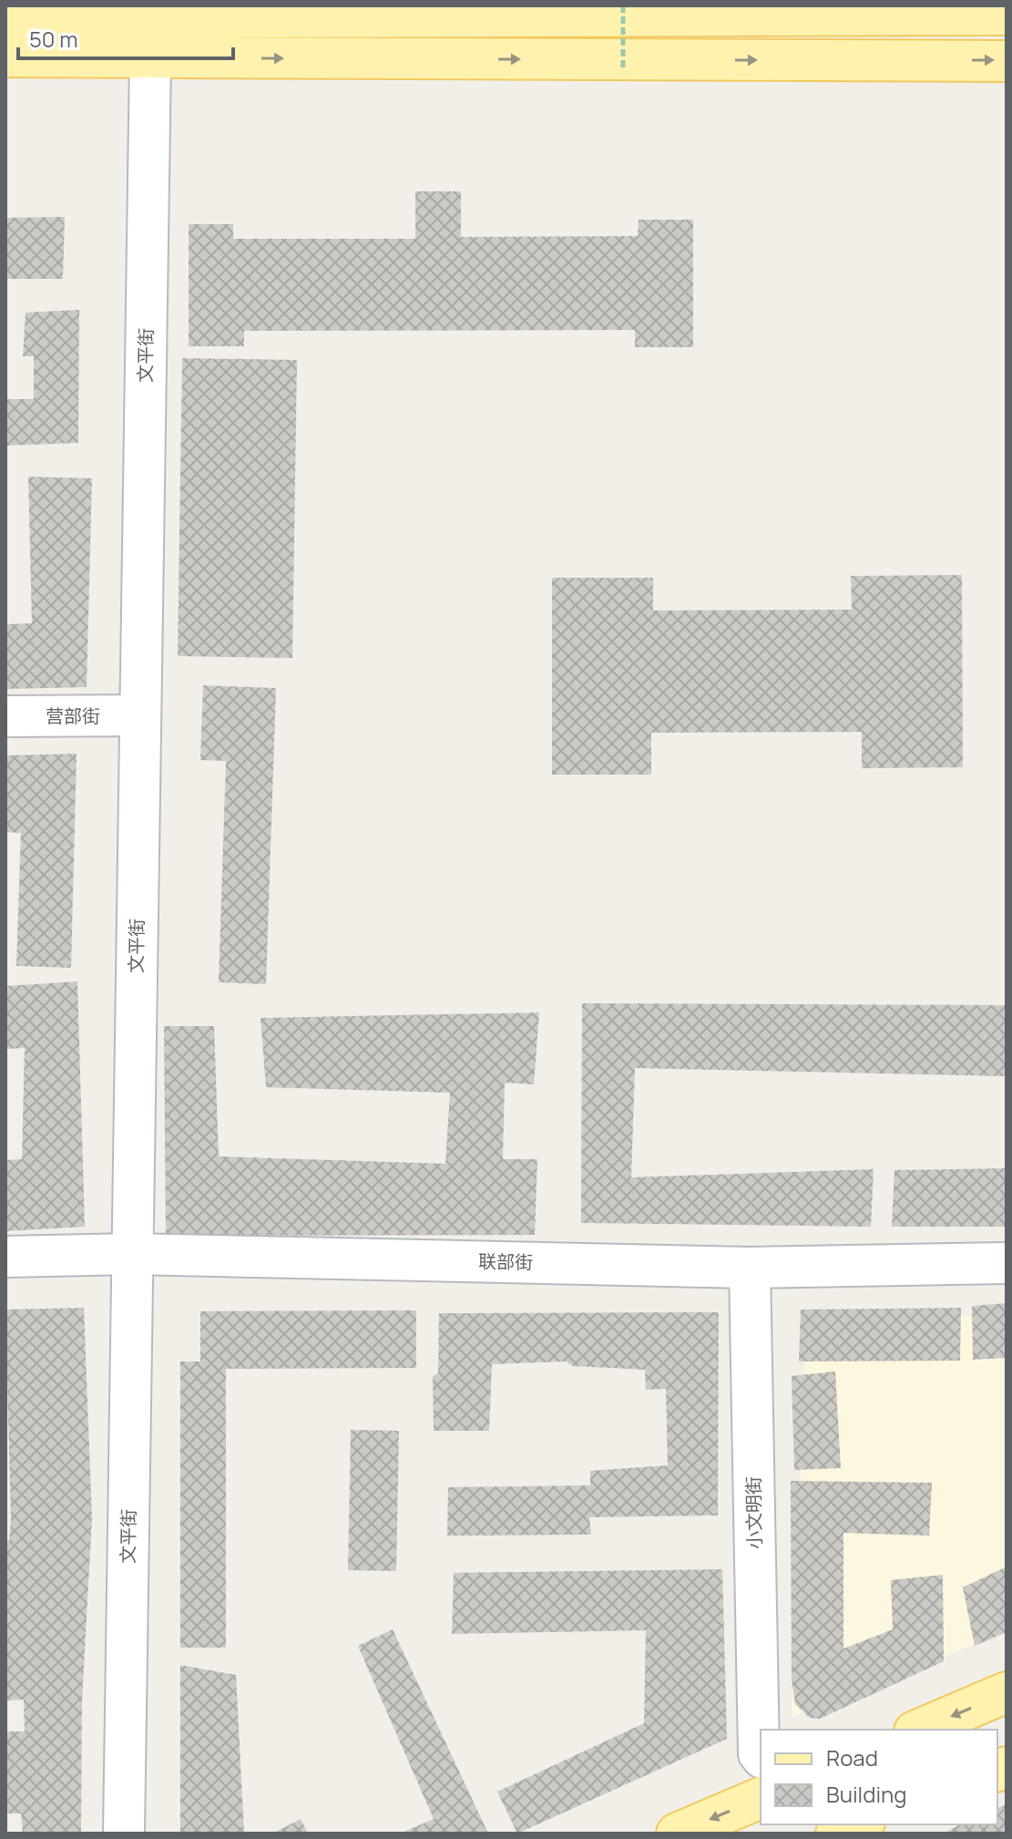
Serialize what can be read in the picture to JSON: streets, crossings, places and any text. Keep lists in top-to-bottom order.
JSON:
{
  "streets": {
    "street": [
      "文平街",
      "营部街",
      "联部街",
      "小文明街"
    ]
  },
  "crossings": [
    ["文平街", "营部街"],
    ["文平街", "联部街"],
    ["联部街", "小文明街"]
  ],
  "legend": ["Road", "Building"],
  "scale_bar": "50 m"
}
